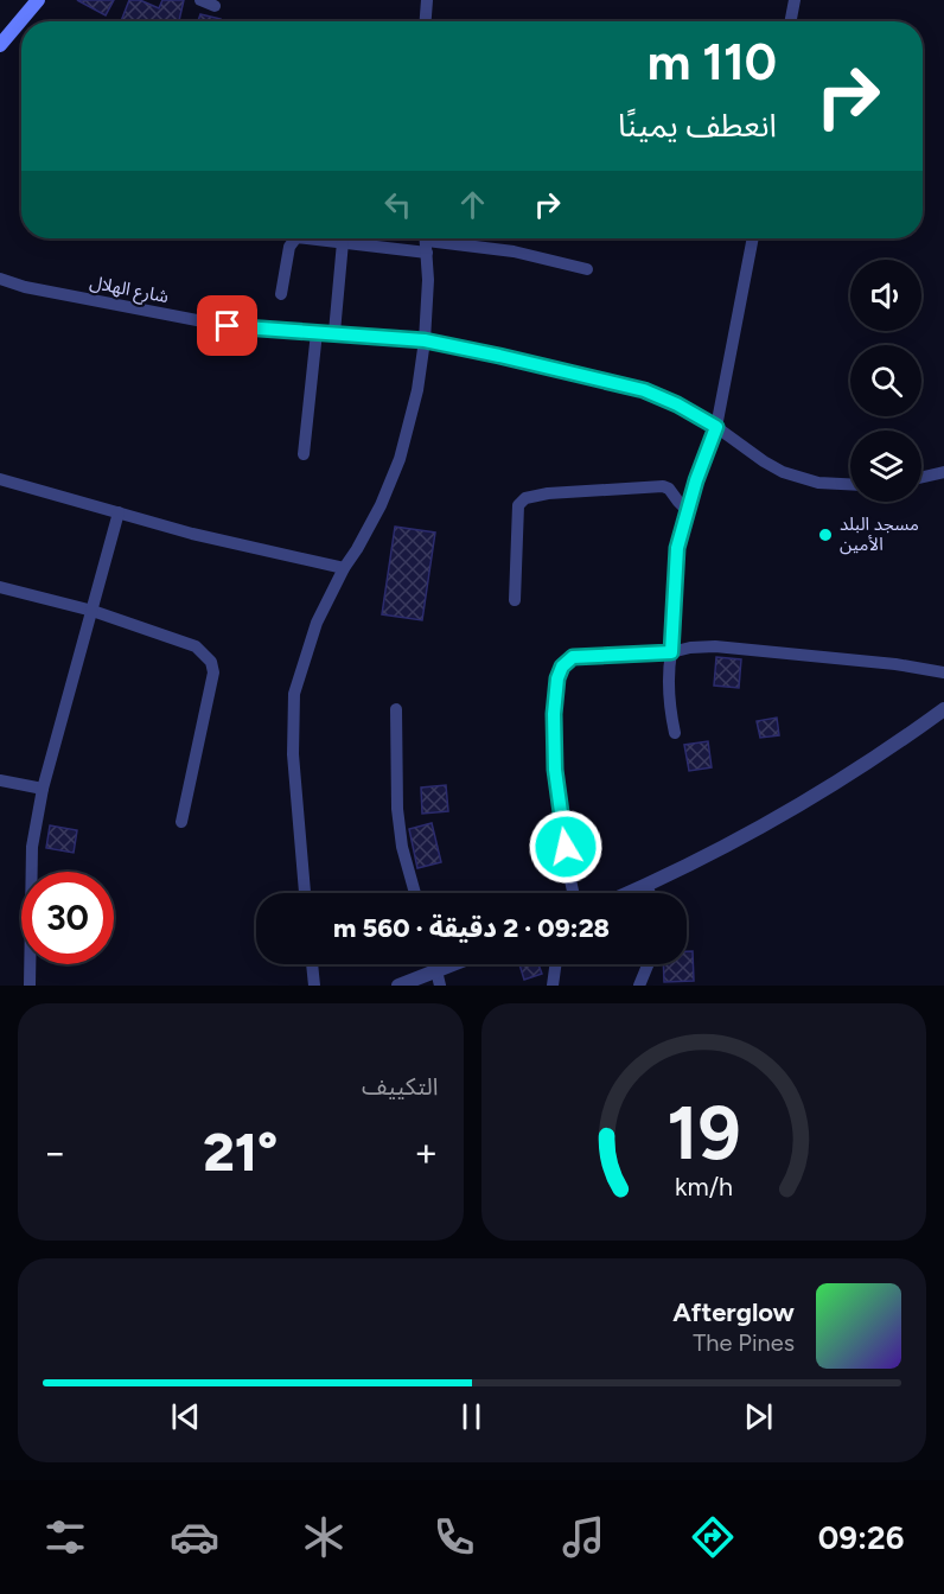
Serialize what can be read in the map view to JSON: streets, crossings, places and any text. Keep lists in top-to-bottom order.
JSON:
{
  "streets": {
    "street": ["شارع الهلال"]
  },
  "places": ["مسجد البلد الأمين"],
  "page": {
    "turn": ["110 m", "انعطف يمينًا"],
    "limit": "30",
    "trip": "09:28 · 2 دقيقة · 560 m",
    "tile": "التكييف",
    "heat": ["−", "21°", "+"],
    "song": ["Afterglow", "The Pines"],
    "tabs": "09:26",
    "gauge": ["19", "km/h"]
  }
}
